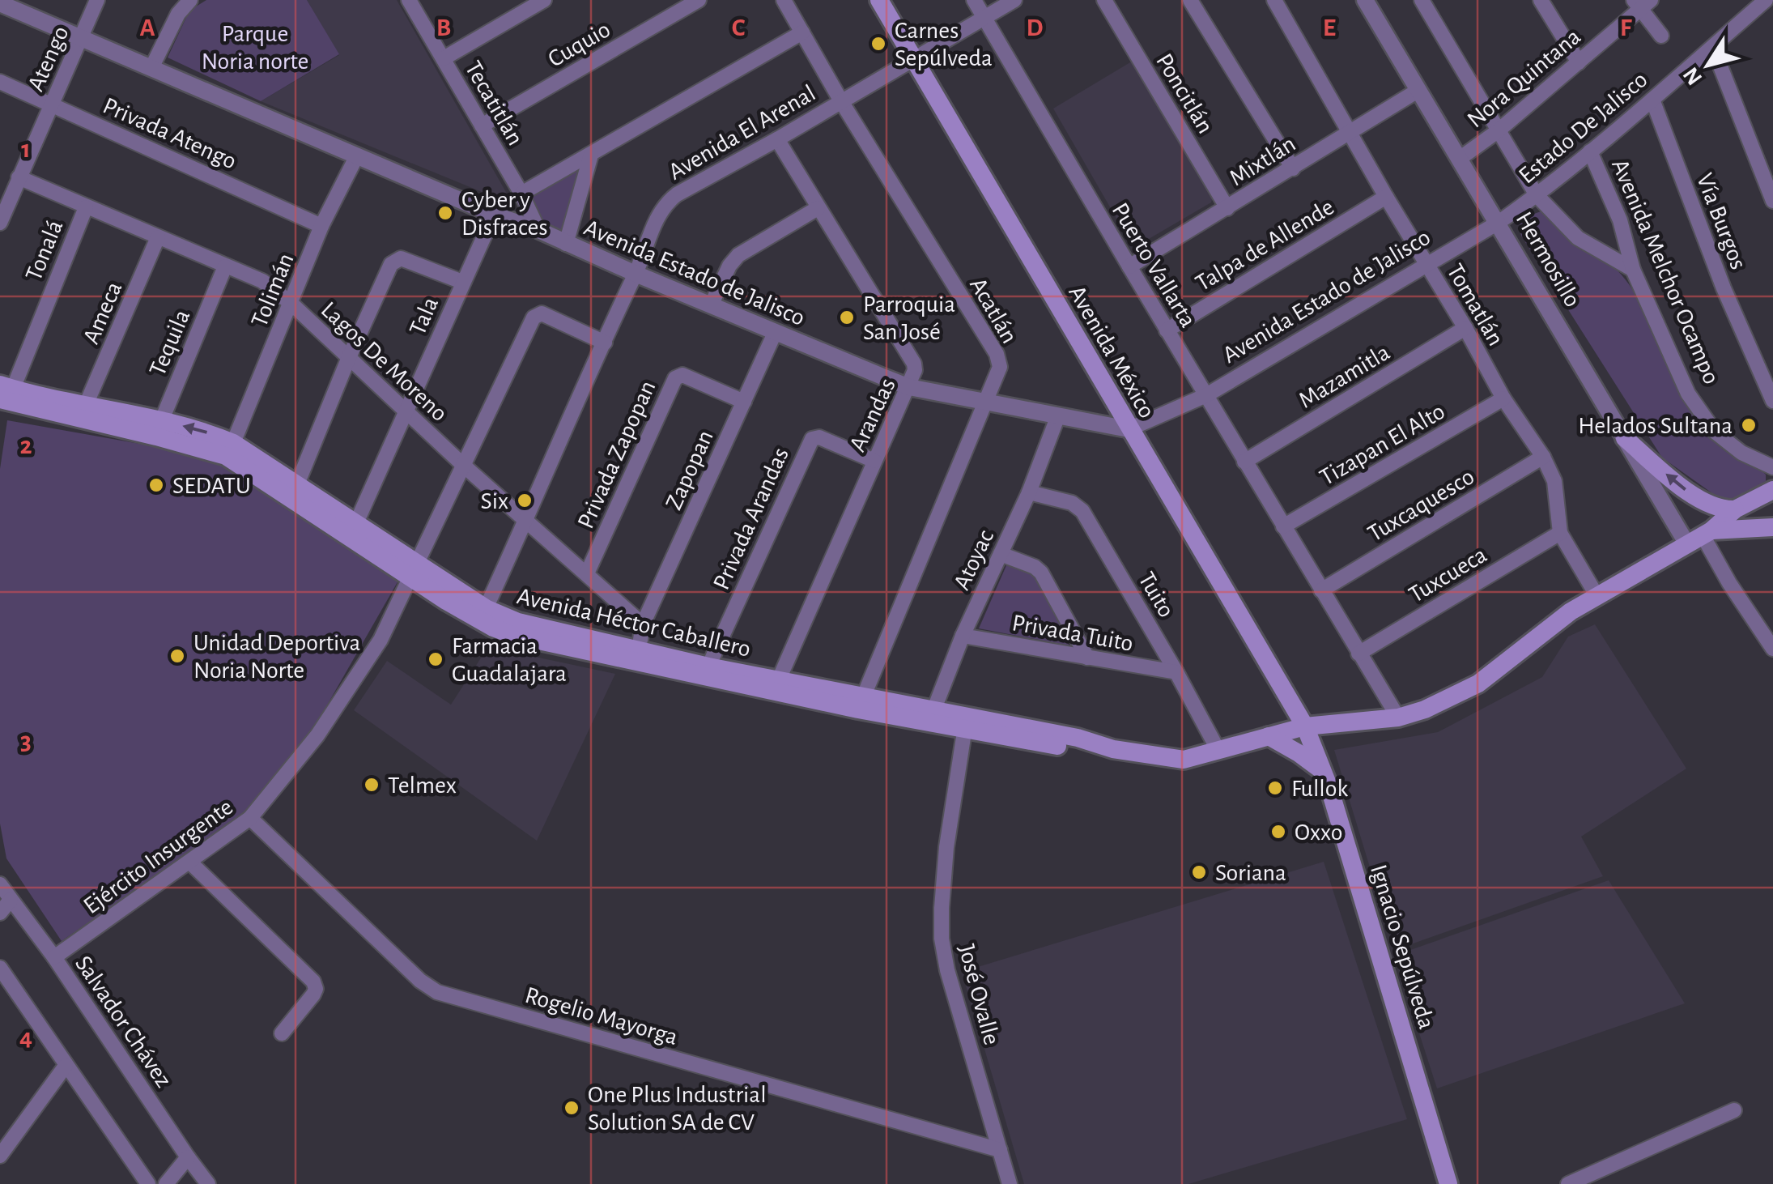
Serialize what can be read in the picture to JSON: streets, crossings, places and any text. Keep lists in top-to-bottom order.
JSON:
{
  "streets": {
    "main road": ["Avenida México", "Avenida Héctor Caballero", "Ignacio Sepúlveda"],
    "street": [
      "Cuquio",
      "Atengo",
      "Nora Quintana",
      "Poncitlán",
      "Tecatitlán",
      "Estado De Jalisco",
      "Avenida El Arenal",
      "Privada Atengo",
      "Mixtlán",
      "Vía Burgos",
      "Talpa de Allende",
      "Tonalá",
      "Hermosillo",
      "Puerto Vallarta",
      "Avenida Melchor Ocampo",
      "Avenida Estado de Jalisco",
      "Tolimán",
      "Tomatlán",
      "Acatlán",
      "Ameca",
      "Tala",
      "Tequila",
      "Lagos De Moreno",
      "Mazamitla",
      "Arandas",
      "Tizapan El Alto",
      "Privada Zapopan",
      "Zapopan",
      "Tuxcaquesco",
      "Privada Arandas",
      "Atoyac",
      "Tuxcueca",
      "Tuito",
      "Privada Tuito",
      "Ejército Insurgente",
      "José Ovalle",
      "Rogelio Mayorga",
      "Salvador Chávez"
    ]
  },
  "crossings": [
    ["Cuquio", "Tecatitlán"],
    ["Atengo", "Privada Atengo"],
    ["Atengo", "Avenida Estado de Jalisco"],
    ["Atengo", "Lagos De Moreno"],
    ["Nora Quintana", "Hermosillo"],
    ["Poncitlán", "Mixtlán"],
    ["Tecatitlán", "Avenida Estado de Jalisco"],
    ["Estado De Jalisco", "Vía Burgos"],
    ["Estado De Jalisco", "Hermosillo"],
    ["Estado De Jalisco", "Avenida Melchor Ocampo"],
    ["Estado De Jalisco", "Avenida Estado de Jalisco"],
    ["Avenida El Arenal", "Puerto Vallarta"],
    ["Avenida El Arenal", "Avenida Estado de Jalisco"],
    ["Avenida El Arenal", "Acatlán"],
    ["Avenida El Arenal", "Avenida México"],
    ["Avenida El Arenal", "Lagos De Moreno"],
    ["Avenida El Arenal", "Arandas"],
    ["Avenida El Arenal", "Avenida Héctor Caballero"],
    ["Avenida El Arenal", "Ejército Insurgente"],
    ["Privada Atengo", "Tolimán"],
    ["Mixtlán", "Hermosillo"],
    ["Mixtlán", "Puerto Vallarta"],
    ["Mixtlán", "Tomatlán"],
    ["Talpa de Allende", "Puerto Vallarta"],
    ["Talpa de Allende", "Tomatlán"],
    ["Tonalá", "Lagos De Moreno"],
    ["Tonalá", "Avenida Héctor Caballero"],
    ["Hermosillo", "Avenida Estado de Jalisco"],
    ["Hermosillo", "Avenida Héctor Caballero"],
    ["Puerto Vallarta", "Avenida Estado de Jalisco"],
    ["Puerto Vallarta", "Mazamitla"],
    ["Puerto Vallarta", "Tizapan El Alto"],
    ["Puerto Vallarta", "Tuxcaquesco"],
    ["Puerto Vallarta", "Tuxcueca"],
    ["Puerto Vallarta", "Avenida Héctor Caballero"],
    ["Avenida Estado de Jalisco", "Tolimán"],
    ["Avenida Estado de Jalisco", "Tomatlán"],
    ["Avenida Estado de Jalisco", "Acatlán"],
    ["Avenida Estado de Jalisco", "Tala"],
    ["Avenida Estado de Jalisco", "Avenida México"],
    ["Avenida Estado de Jalisco", "Arandas"],
    ["Avenida Estado de Jalisco", "Zapopan"],
    ["Avenida Estado de Jalisco", "Atoyac"],
    ["Tolimán", "Lagos De Moreno"],
    ["Tolimán", "Avenida Héctor Caballero"],
    ["Tomatlán", "Mazamitla"],
    ["Tomatlán", "Tizapan El Alto"],
    ["Tomatlán", "Tuxcaquesco"],
    ["Tomatlán", "Tuxcueca"],
    ["Tomatlán", "Avenida Héctor Caballero"],
    ["Acatlán", "Avenida Héctor Caballero"],
    ["Ameca", "Lagos De Moreno"],
    ["Ameca", "Avenida Héctor Caballero"],
    ["Tala", "Lagos De Moreno"],
    ["Tala", "Avenida Héctor Caballero"],
    ["Tequila", "Lagos De Moreno"],
    ["Tequila", "Avenida Héctor Caballero"],
    ["Avenida México", "Avenida Héctor Caballero"],
    ["Avenida México", "Ignacio Sepúlveda"],
    ["Lagos De Moreno", "Privada Zapopan"],
    ["Lagos De Moreno", "Zapopan"],
    ["Lagos De Moreno", "Ejército Insurgente"],
    ["Arandas", "Privada Arandas"],
    ["Arandas", "Avenida Héctor Caballero"],
    ["Privada Zapopan", "Zapopan"],
    ["Privada Arandas", "Avenida Héctor Caballero"],
    ["Atoyac", "Tuito"],
    ["Atoyac", "Avenida Héctor Caballero"],
    ["Atoyac", "Privada Tuito"],
    ["Tuito", "Avenida Héctor Caballero"],
    ["Tuito", "Privada Tuito"],
    ["Avenida Héctor Caballero", "Ejército Insurgente"],
    ["Avenida Héctor Caballero", "Ignacio Sepúlveda"],
    ["Avenida Héctor Caballero", "José Ovalle"],
    ["Ejército Insurgente", "Rogelio Mayorga"],
    ["Ejército Insurgente", "Salvador Chávez"],
    ["José Ovalle", "Rogelio Mayorga"]
  ],
  "parks": ["Parque Noria norte"],
  "places": [
    "Carnes Sepúlveda",
    "Cyber y Disfraces",
    "Parroquia San José",
    "Helados Sultana",
    "SEDATU",
    "Six",
    "Unidad Deportiva Noria Norte",
    "Farmacia Guadalajara",
    "Telmex",
    "Fullok",
    "Oxxo",
    "Soriana",
    "One Plus Industrial Solution SA de CV"
  ],
  "north": "bottom left",
  "grid": {
    "columns": [
      "A",
      "B",
      "C",
      "D",
      "E",
      "F"
    ],
    "rows": [
      "1",
      "2",
      "3",
      "4"
    ]
  }
}
